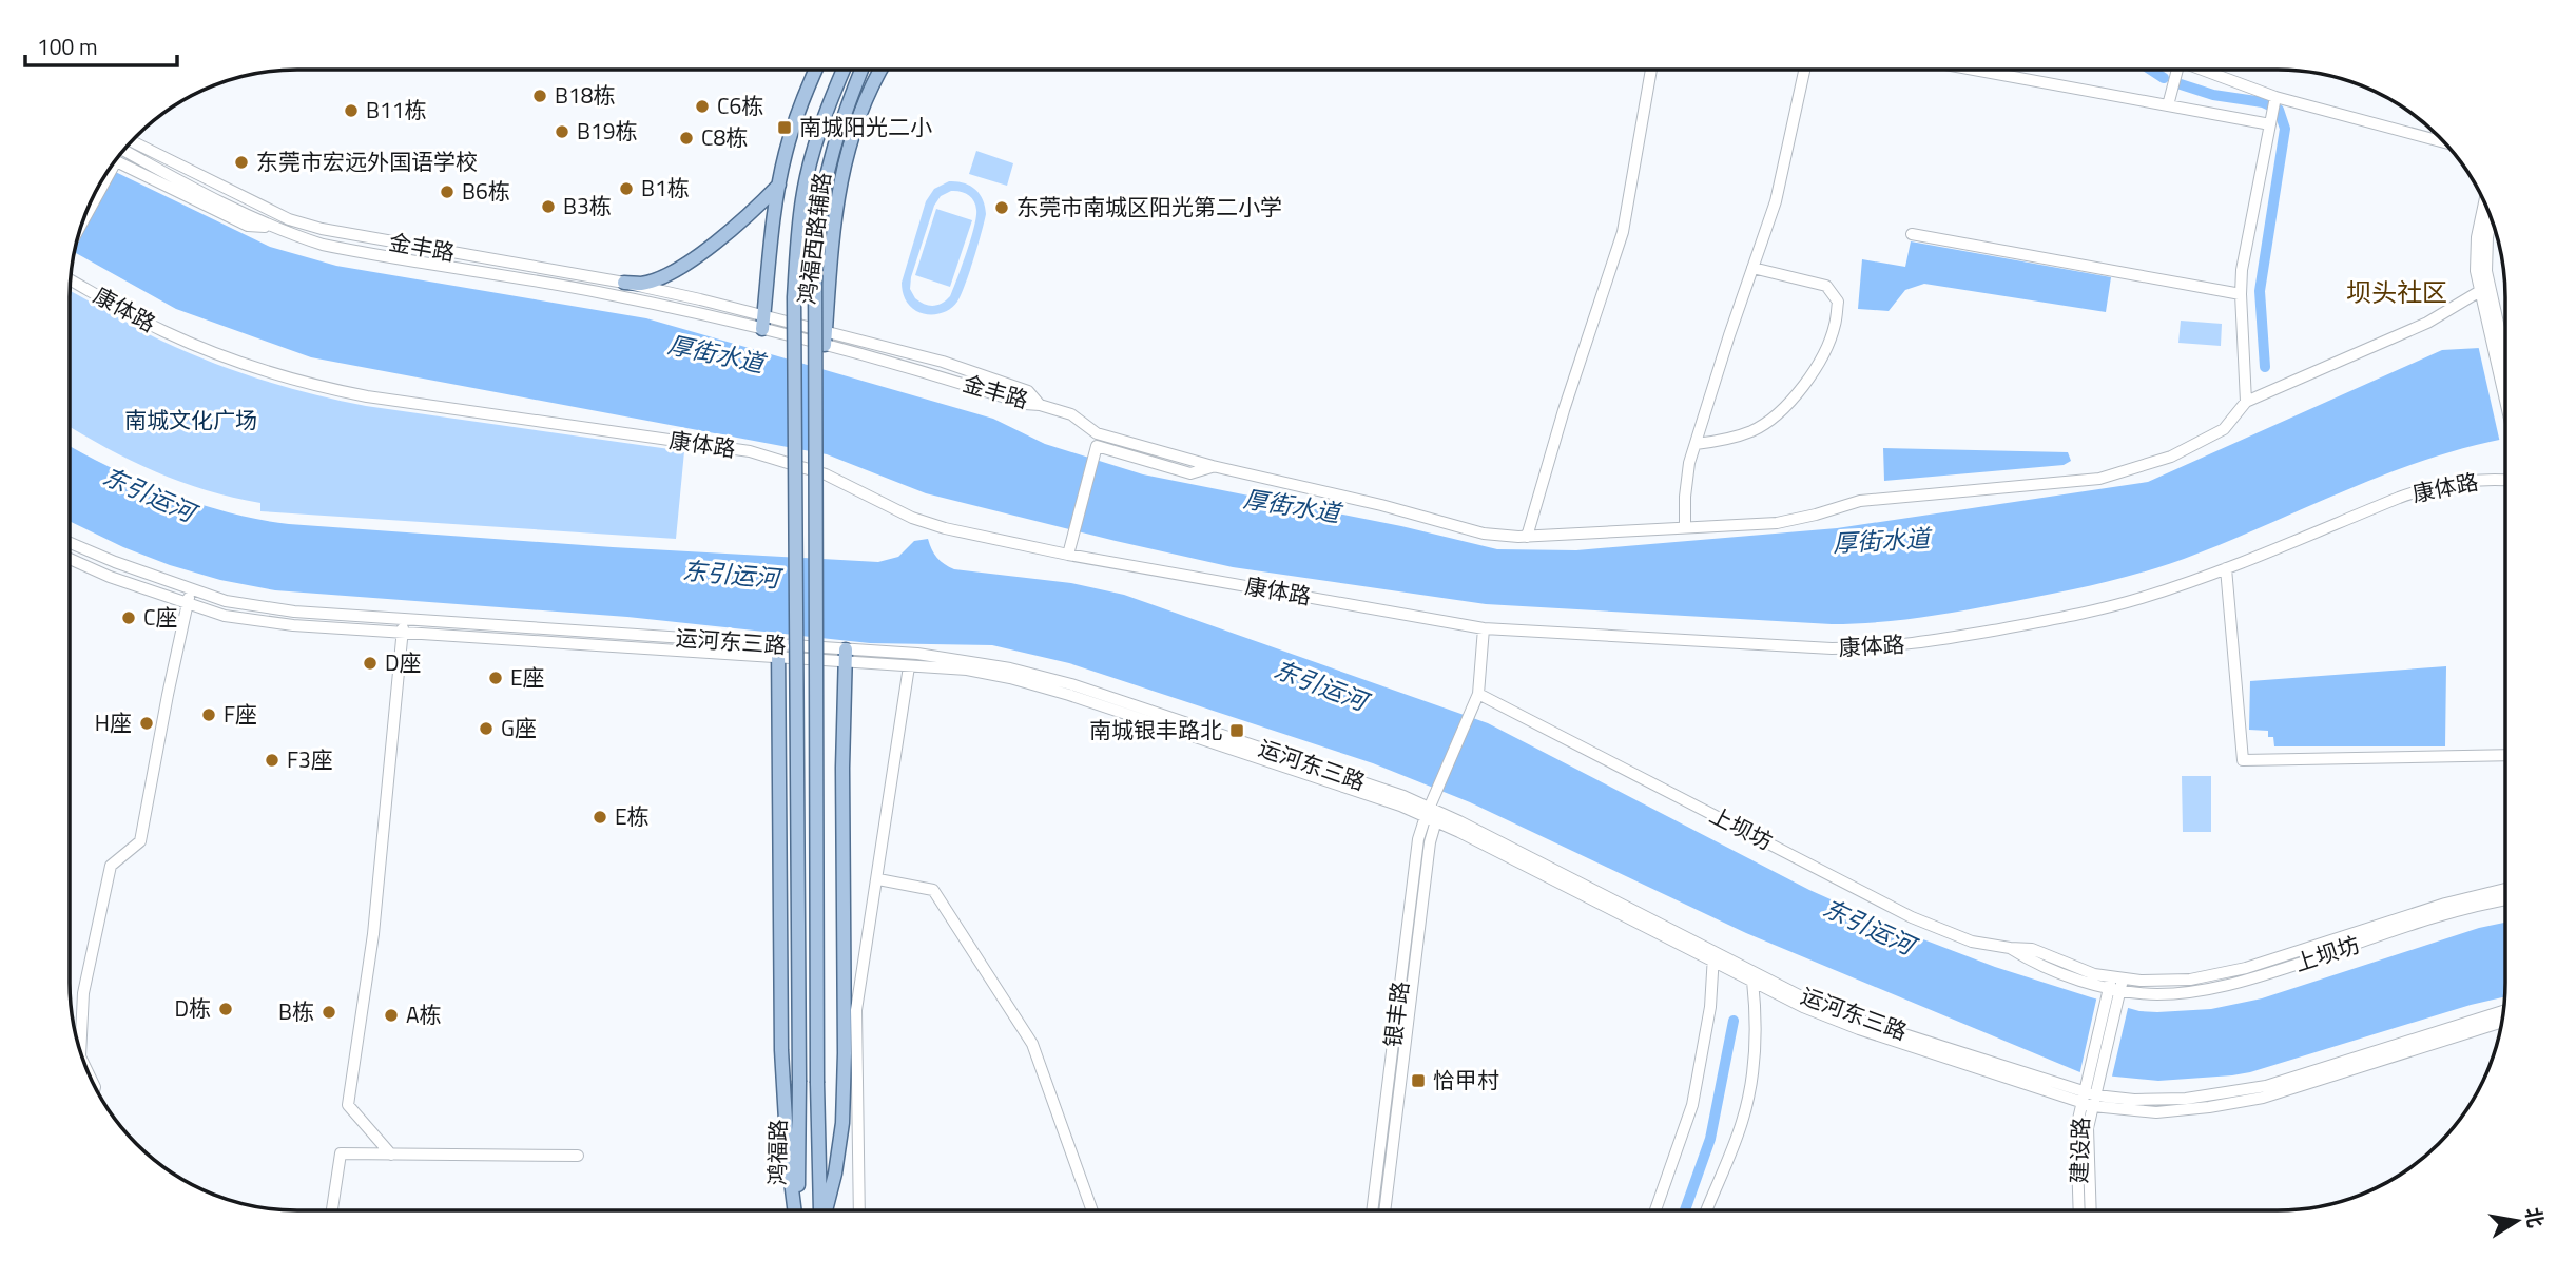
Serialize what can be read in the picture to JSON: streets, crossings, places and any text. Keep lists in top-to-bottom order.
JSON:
{
  "streets": {
    "main road": ["鸿福西路辅路", "鸿福路"],
    "street": [
      "金丰路",
      "康体路",
      "运河东三路",
      "上坝坊",
      "银丰路",
      "建设路"
    ]
  },
  "crossings": [
    ["鸿福西路辅路", "金丰路"],
    ["运河东三路", "银丰路"],
    ["运河东三路", "建设路"],
    ["上坝坊", "建设路"]
  ],
  "districts": ["坝头社区"],
  "water": ["厚街水道", "东引运河"],
  "parks": ["南城文化广场"],
  "places": {
    "other": [
      "B18栋",
      "C6栋",
      "B11栋",
      "B19栋",
      "C8栋",
      "东莞市宏远外国语学校",
      "B1栋",
      "B6栋",
      "B3栋",
      "东莞市南城区阳光第二小学",
      "C座",
      "D座",
      "E座",
      "F座",
      "H座",
      "G座",
      "F3座",
      "E栋",
      "D栋",
      "B栋",
      "A栋"
    ],
    "transit": ["南城阳光二小", "南城银丰路北", "恰甲村"]
  },
  "scale_bar": "100 m",
  "north": "right"
}
